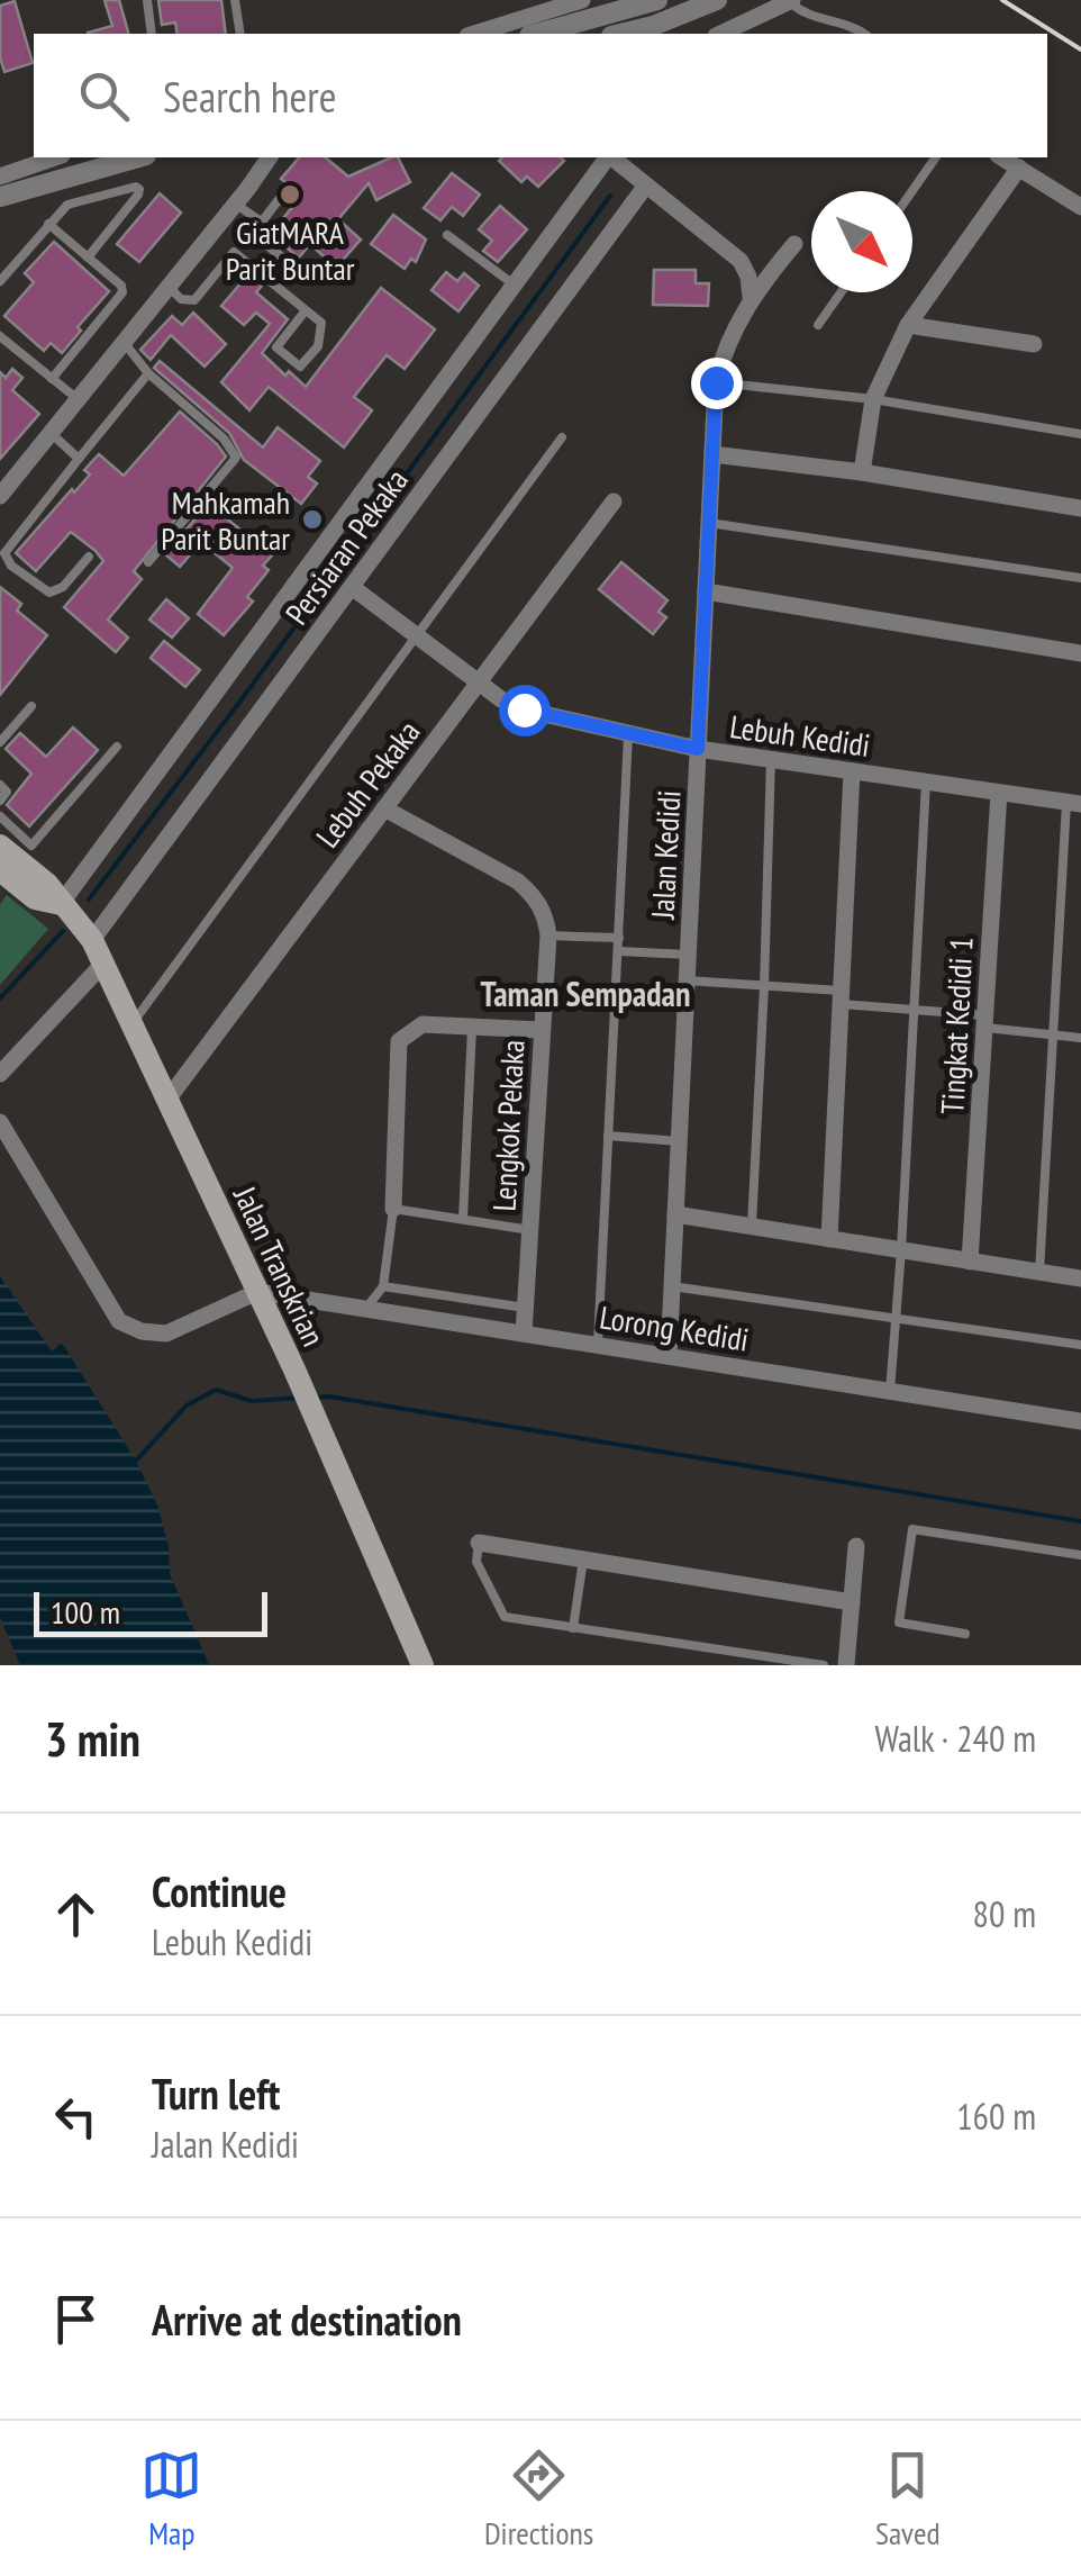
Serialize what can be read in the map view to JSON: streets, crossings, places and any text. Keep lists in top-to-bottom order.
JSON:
{
  "streets": {
    "main road": ["Jalan Transkrian"],
    "street": [
      "Persiaran Pekaka",
      "Lebuh Kedidi",
      "Lebuh Pekaka",
      "Jalan Kedidi",
      "Tingkat Kedidi 1",
      "Lengkok Pekaka",
      "Lorong Kedidi"
    ]
  },
  "crossings": [
    ["Persiaran Pekaka", "Lebuh Kedidi"],
    ["Persiaran Pekaka", "Jalan Transkrian"],
    ["Lebuh Kedidi", "Lebuh Pekaka"],
    ["Lebuh Kedidi", "Jalan Kedidi"],
    ["Lebuh Kedidi", "Tingkat Kedidi 1"],
    ["Lebuh Pekaka", "Jalan Transkrian"],
    ["Jalan Kedidi", "Lorong Kedidi"],
    ["Lengkok Pekaka", "Lorong Kedidi"],
    ["Jalan Transkrian", "Lorong Kedidi"]
  ],
  "districts": ["Taman Sempadan"],
  "places": ["GiatMARA Parit Buntar", "Mahkamah Parit Buntar"],
  "scale_bar": "100 m",
  "north": "bottom right",
  "page": {
    "search": "Search here",
    "scale": "100 m",
    "heading": ["3 min", "Walk · 240 m"],
    "list": [
      ["Continue", "Lebuh Kedidi", "80 m"],
      ["Turn left", "Jalan Kedidi", "160 m"],
      "Arrive at destination"
    ],
    "nav": ["Map", "Directions", "Saved"]
  }
}
